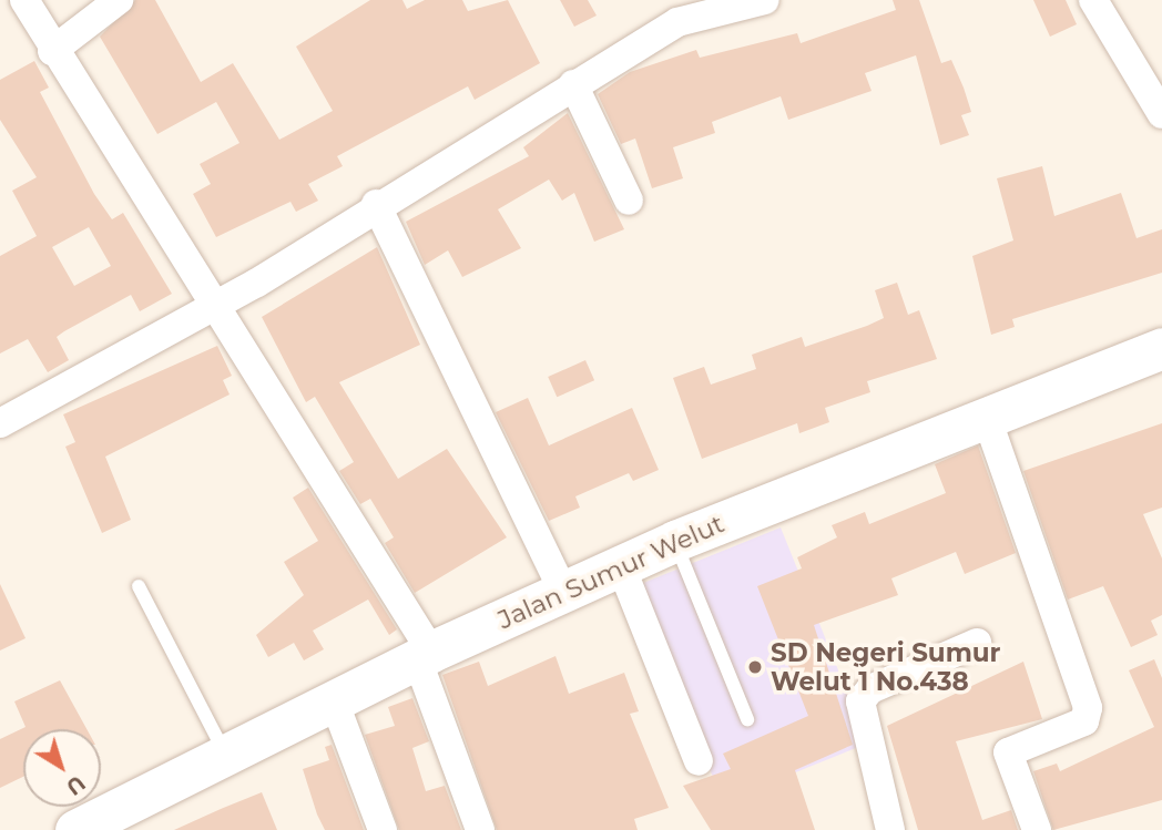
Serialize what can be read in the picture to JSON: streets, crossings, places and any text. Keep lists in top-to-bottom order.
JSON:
{
  "streets": {
    "street": ["Jalan Sumur Welut"]
  },
  "places": ["SD Negeri Sumur Welut 1 No.438"],
  "north": "bottom right"
}
